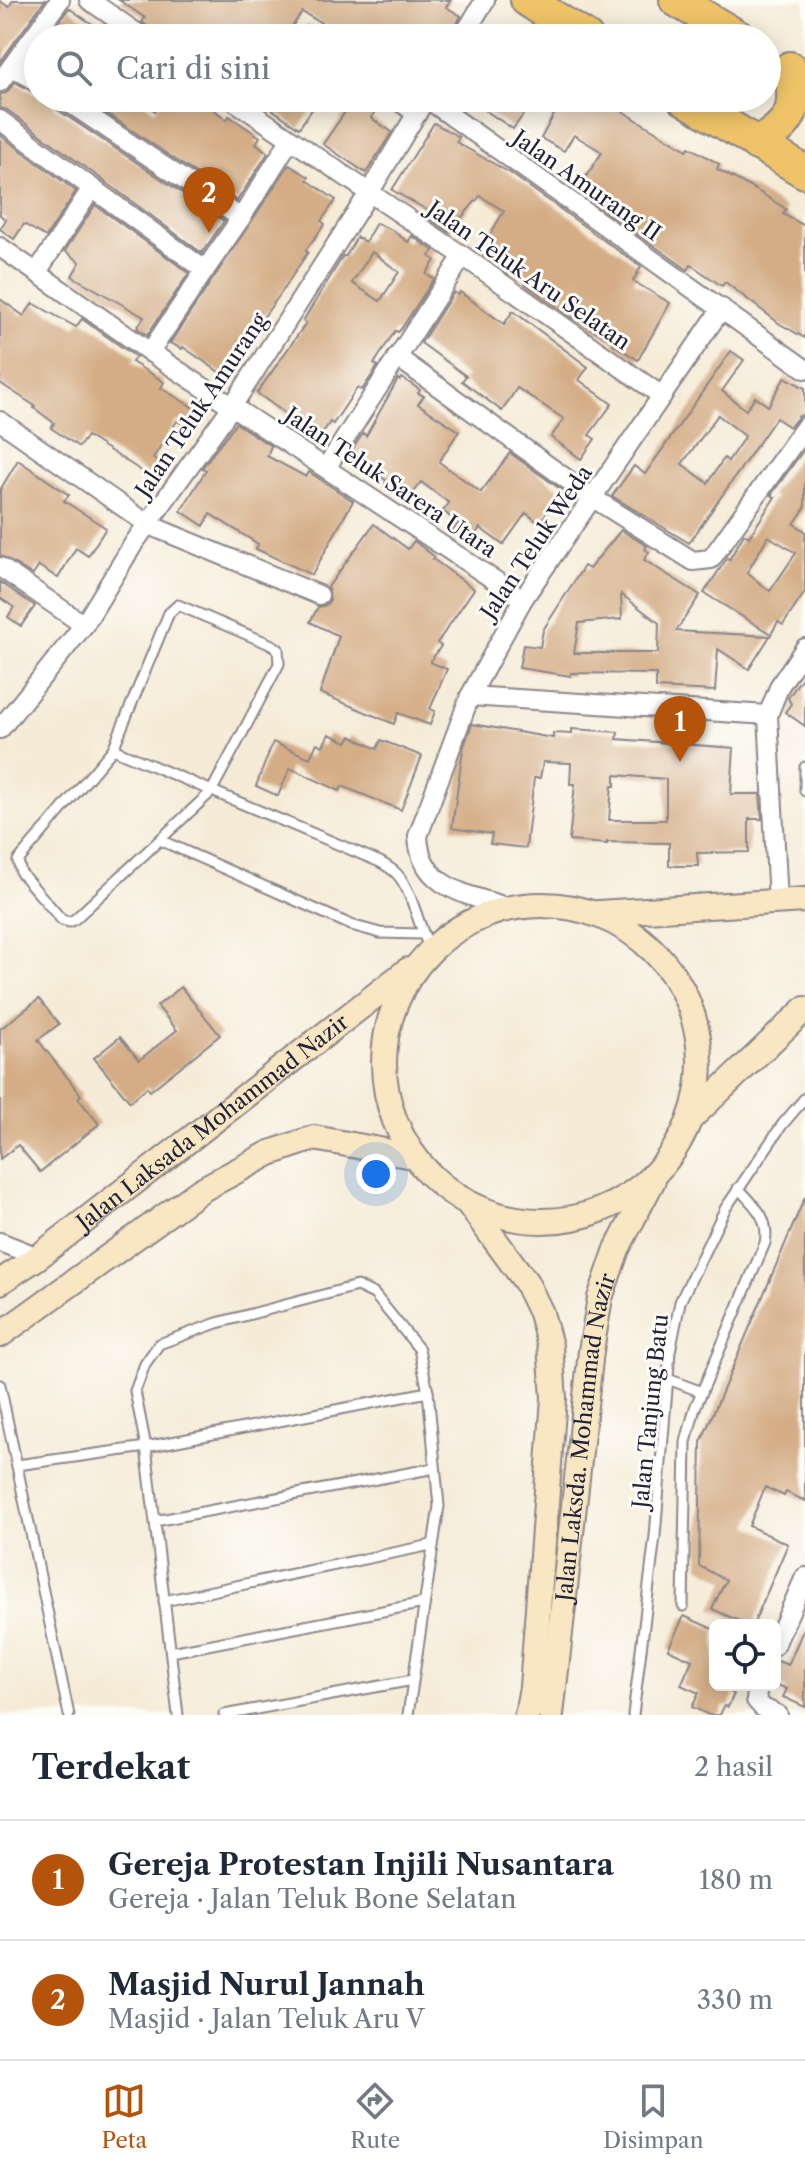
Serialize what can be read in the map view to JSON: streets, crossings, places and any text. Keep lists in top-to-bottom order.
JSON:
{
  "streets": {
    "main road": ["Jalan Laksada Mohammad Nazir", "Jalan Laksda. Mohammad Nazir"],
    "street": [
      "Jalan Amurang II",
      "Jalan Teluk Aru Selatan",
      "Jalan Teluk Amurang",
      "Jalan Teluk Sarera Utara",
      "Jalan Teluk Weda"
    ],
    "lane": ["Jalan Tanjung Batu"]
  },
  "crossings": [
    ["Jalan Amurang II", "Jalan Teluk Weda"],
    ["Jalan Teluk Aru Selatan", "Jalan Teluk Amurang"],
    ["Jalan Teluk Aru Selatan", "Jalan Teluk Weda"],
    ["Jalan Teluk Amurang", "Jalan Teluk Sarera Utara"],
    ["Jalan Teluk Sarera Utara", "Jalan Teluk Weda"],
    ["Jalan Teluk Weda", "Jalan Laksada Mohammad Nazir"]
  ],
  "page": {
    "search": "Cari di sini",
    "pins": ["2", "1"],
    "heading": ["Terdekat", "2 hasil"],
    "list": [
      {
        "mark": "1",
        "name": "Gereja Protestan Injili Nusantara",
        "note": "Gereja · Jalan Teluk Bone Selatan",
        "value": "180 m"
      },
      {
        "mark": "2",
        "name": "Masjid Nurul Jannah",
        "note": "Masjid · Jalan Teluk Aru V",
        "value": "330 m"
      }
    ],
    "nav": ["Peta", "Rute", "Disimpan"]
  }
}
